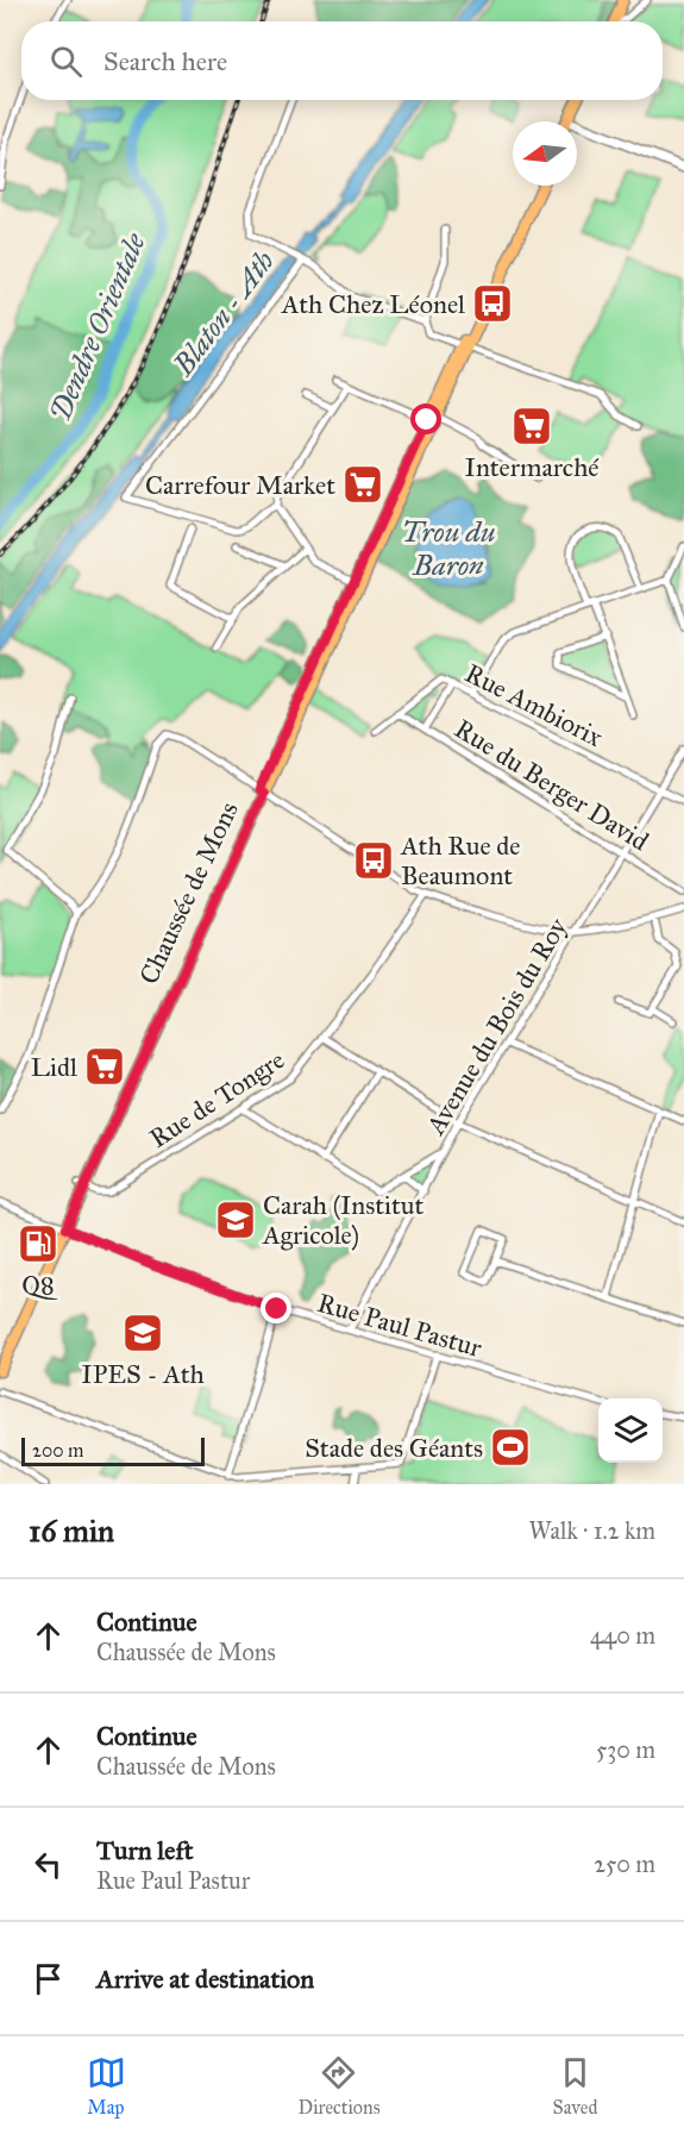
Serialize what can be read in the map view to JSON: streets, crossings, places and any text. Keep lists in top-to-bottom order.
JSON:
{
  "streets": {
    "main road": ["Chaussée de Mons"],
    "street": [
      "Rue Ambiorix",
      "Rue du Berger David",
      "Avenue du Bois du Roy",
      "Rue de Tongre",
      "Rue Paul Pastur"
    ]
  },
  "crossings": [
    ["Rue Ambiorix", "Rue du Berger David"],
    ["Rue Ambiorix", "Avenue du Bois du Roy"],
    ["Rue du Berger David", "Avenue du Bois du Roy"],
    ["Chaussée de Mons", "Rue de Tongre"],
    ["Chaussée de Mons", "Rue Paul Pastur"],
    ["Avenue du Bois du Roy", "Rue Paul Pastur"]
  ],
  "water": ["Blaton - Ath", "Dendre Orientale", "Trou du Baron"],
  "places": {
    "bus stop": ["Ath Chez Léonel", "Ath Rue de Beaumont"],
    "supermarket": ["Intermarché", "Carrefour Market", "Lidl"],
    "school or university": ["Carah (Institut Agricole)", "IPES - Ath"],
    "fuel station": ["Q8"],
    "sports": ["Stade des Géants"]
  },
  "scale_bar": "200 m",
  "north": "left",
  "page": {
    "search": "Search here",
    "scale": "200 m",
    "heading": ["16 min", "Walk · 1.2 km"],
    "list": [
      ["Continue", "Chaussée de Mons", "440 m"],
      ["Continue", "Chaussée de Mons", "530 m"],
      ["Turn left", "Rue Paul Pastur", "250 m"],
      "Arrive at destination"
    ],
    "nav": ["Map", "Directions", "Saved"]
  }
}
